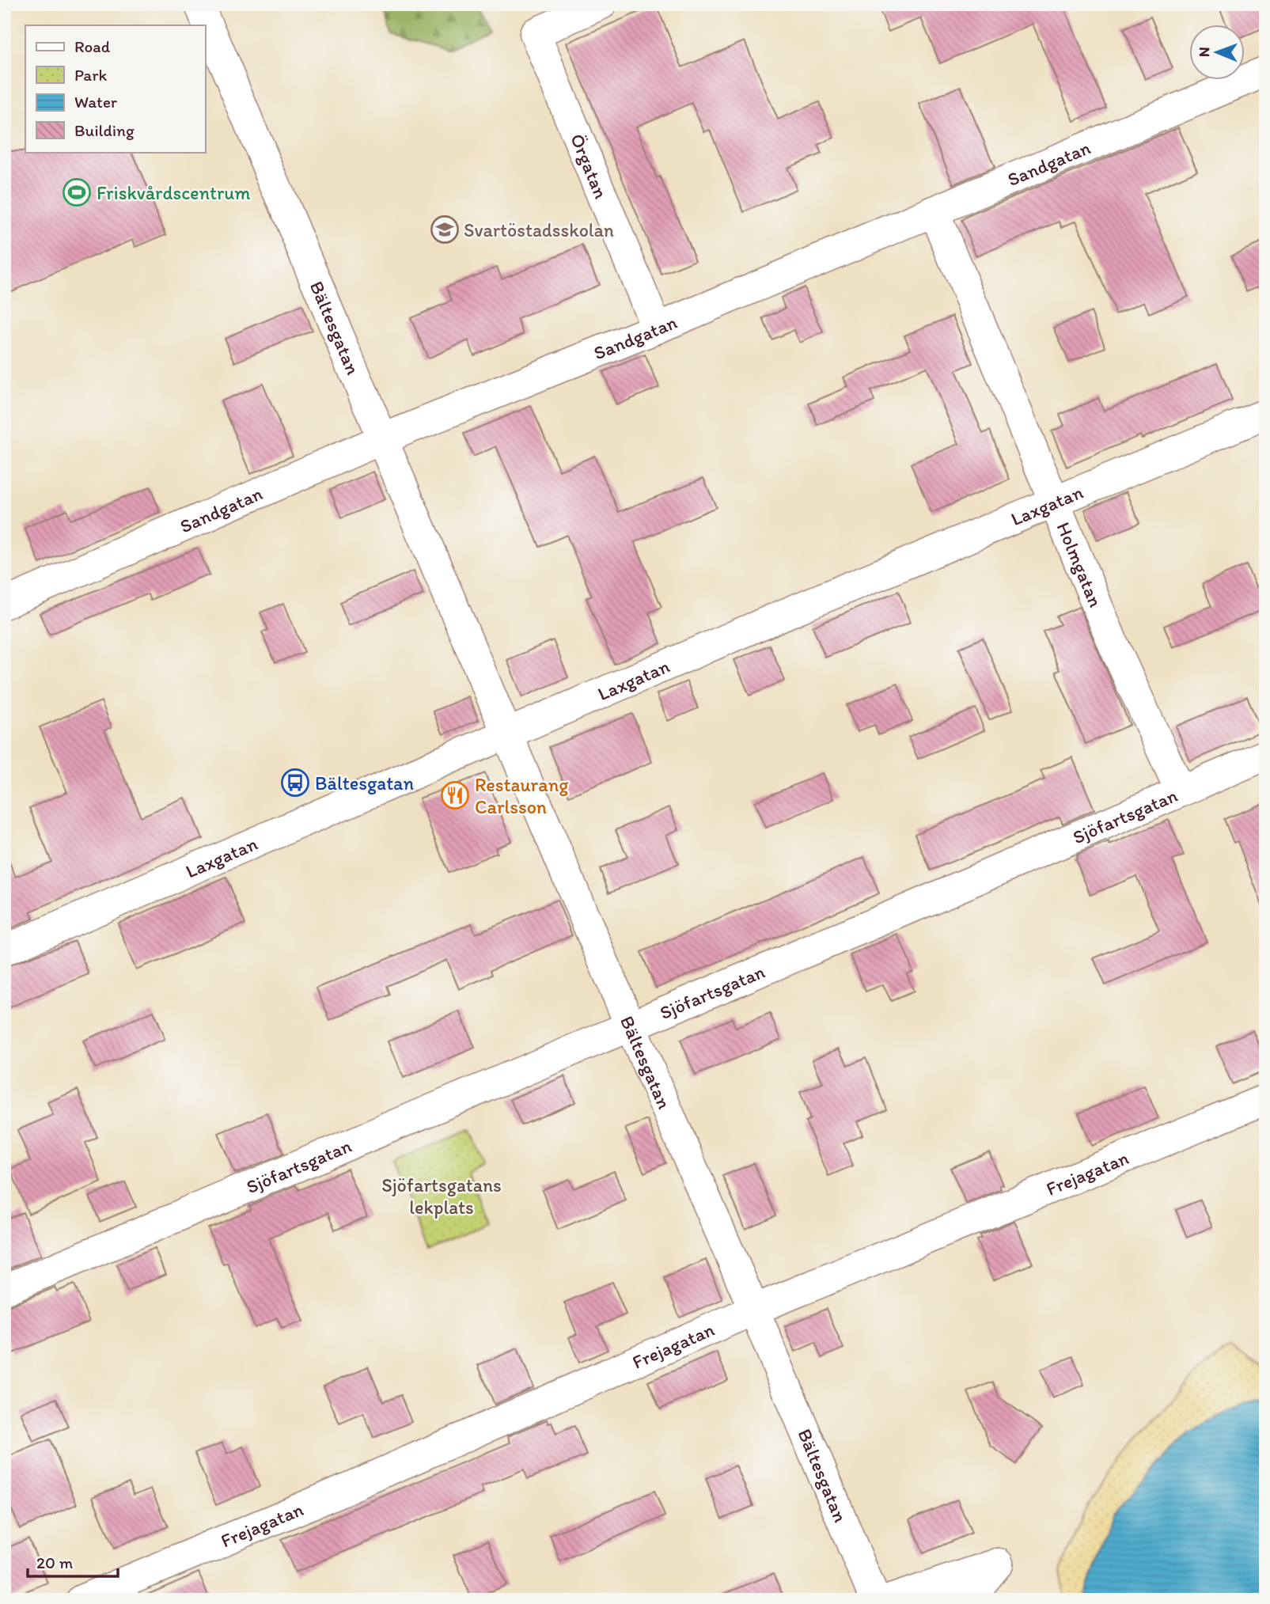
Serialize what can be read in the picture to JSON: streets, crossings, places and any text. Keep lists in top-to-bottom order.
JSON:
{
  "streets": {
    "street": [
      "Sandgatan",
      "Örgatan",
      "Bältesgatan",
      "Laxgatan",
      "Holmgatan",
      "Sjöfartsgatan",
      "Frejagatan"
    ]
  },
  "crossings": [
    ["Sandgatan", "Örgatan"],
    ["Sandgatan", "Bältesgatan"],
    ["Sandgatan", "Holmgatan"],
    ["Bältesgatan", "Laxgatan"],
    ["Bältesgatan", "Sjöfartsgatan"],
    ["Bältesgatan", "Frejagatan"],
    ["Laxgatan", "Holmgatan"],
    ["Holmgatan", "Sjöfartsgatan"]
  ],
  "parks": ["Sjöfartsgatans lekplats"],
  "places": {
    "sports": ["Friskvårdscentrum"],
    "school or university": ["Svartöstadsskolan"],
    "bus stop": ["Bältesgatan"],
    "restaurant": ["Restaurang Carlsson"]
  },
  "legend": [
    "Road",
    "Park",
    "Water",
    "Building"
  ],
  "scale_bar": "20 m",
  "north": "left"
}
